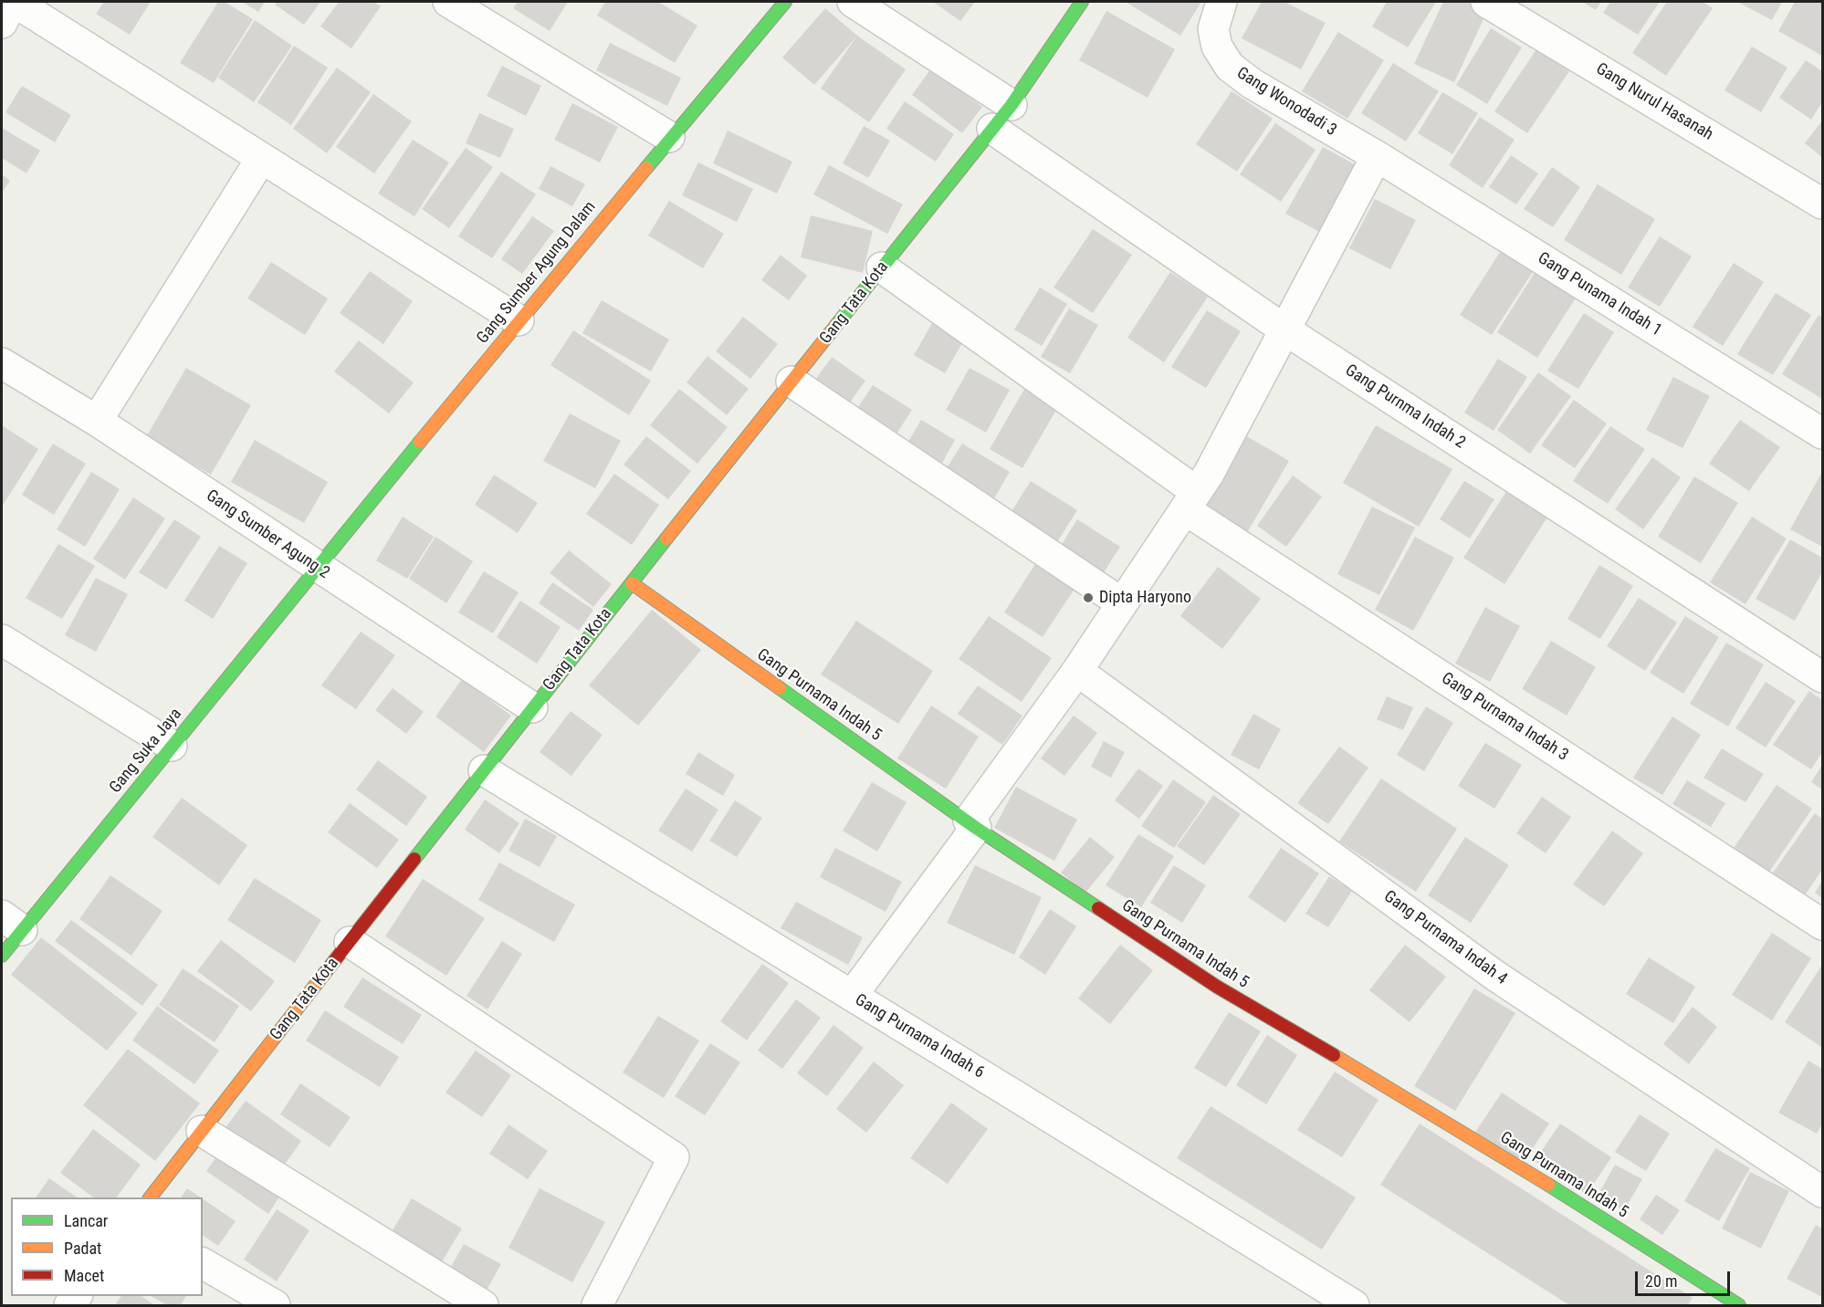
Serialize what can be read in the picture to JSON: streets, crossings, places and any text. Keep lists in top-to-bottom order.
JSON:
{
  "streets": {
    "street": [
      "Gang Wonodadi 3",
      "Gang Nurul Hasanah",
      "Gang Sumber Agung Dalam",
      "Gang Punama Indah 1",
      "Gang Tata Kota",
      "Gang Purnma Indah 2",
      "Gang Sumber Agung 2",
      "Gang Purnama Indah 5",
      "Gang Purnama Indah 3",
      "Gang Suka Jaya",
      "Gang Purnama Indah 4",
      "Gang Purnama Indah 6"
    ]
  },
  "crossings": [
    ["Gang Wonodadi 3", "Gang Punama Indah 1"],
    ["Gang Sumber Agung Dalam", "Gang Sumber Agung 2"],
    ["Gang Sumber Agung Dalam", "Gang Suka Jaya"],
    ["Gang Tata Kota", "Gang Purnma Indah 2"],
    ["Gang Tata Kota", "Gang Sumber Agung 2"],
    ["Gang Tata Kota", "Gang Purnama Indah 5"],
    ["Gang Tata Kota", "Gang Purnama Indah 3"],
    ["Gang Tata Kota", "Gang Purnama Indah 6"],
    ["Gang Sumber Agung 2", "Gang Suka Jaya"]
  ],
  "places": ["Dipta Haryono"],
  "legend": ["Lancar", "Padat", "Macet"],
  "scale_bar": "20 m"
}
